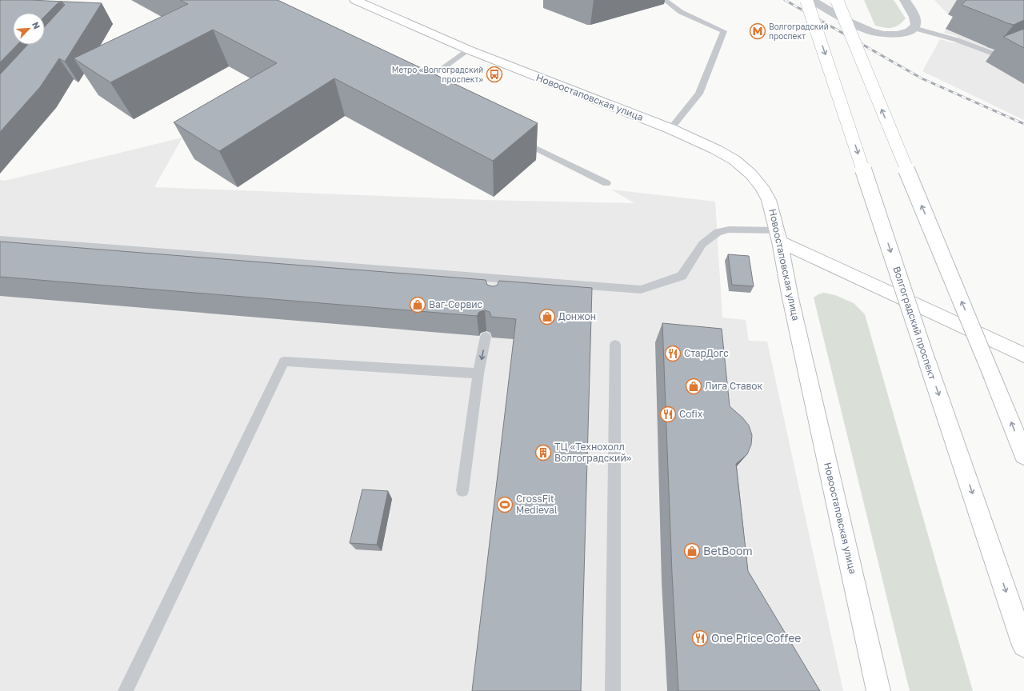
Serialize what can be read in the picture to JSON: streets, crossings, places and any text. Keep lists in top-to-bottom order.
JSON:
{
  "streets": {
    "main road": ["Новоостаповская улица", "Волгоградский проспект"]
  },
  "places": {
    "metro station": ["Волгоградский проспект"],
    "bus stop": ["Метро «Волгоградский проспект»"],
    "shop": [
      "Ваг-Сервис",
      "Донжон",
      "Лига Ставок",
      "BetBoom"
    ],
    "restaurant": ["СтарДогс", "Cofix", "One Price Coffee"],
    "building": ["ТЦ «Технохолл Волгоградский»"],
    "sports": ["CrossFit Medieval"]
  },
  "north": "top right"
}
